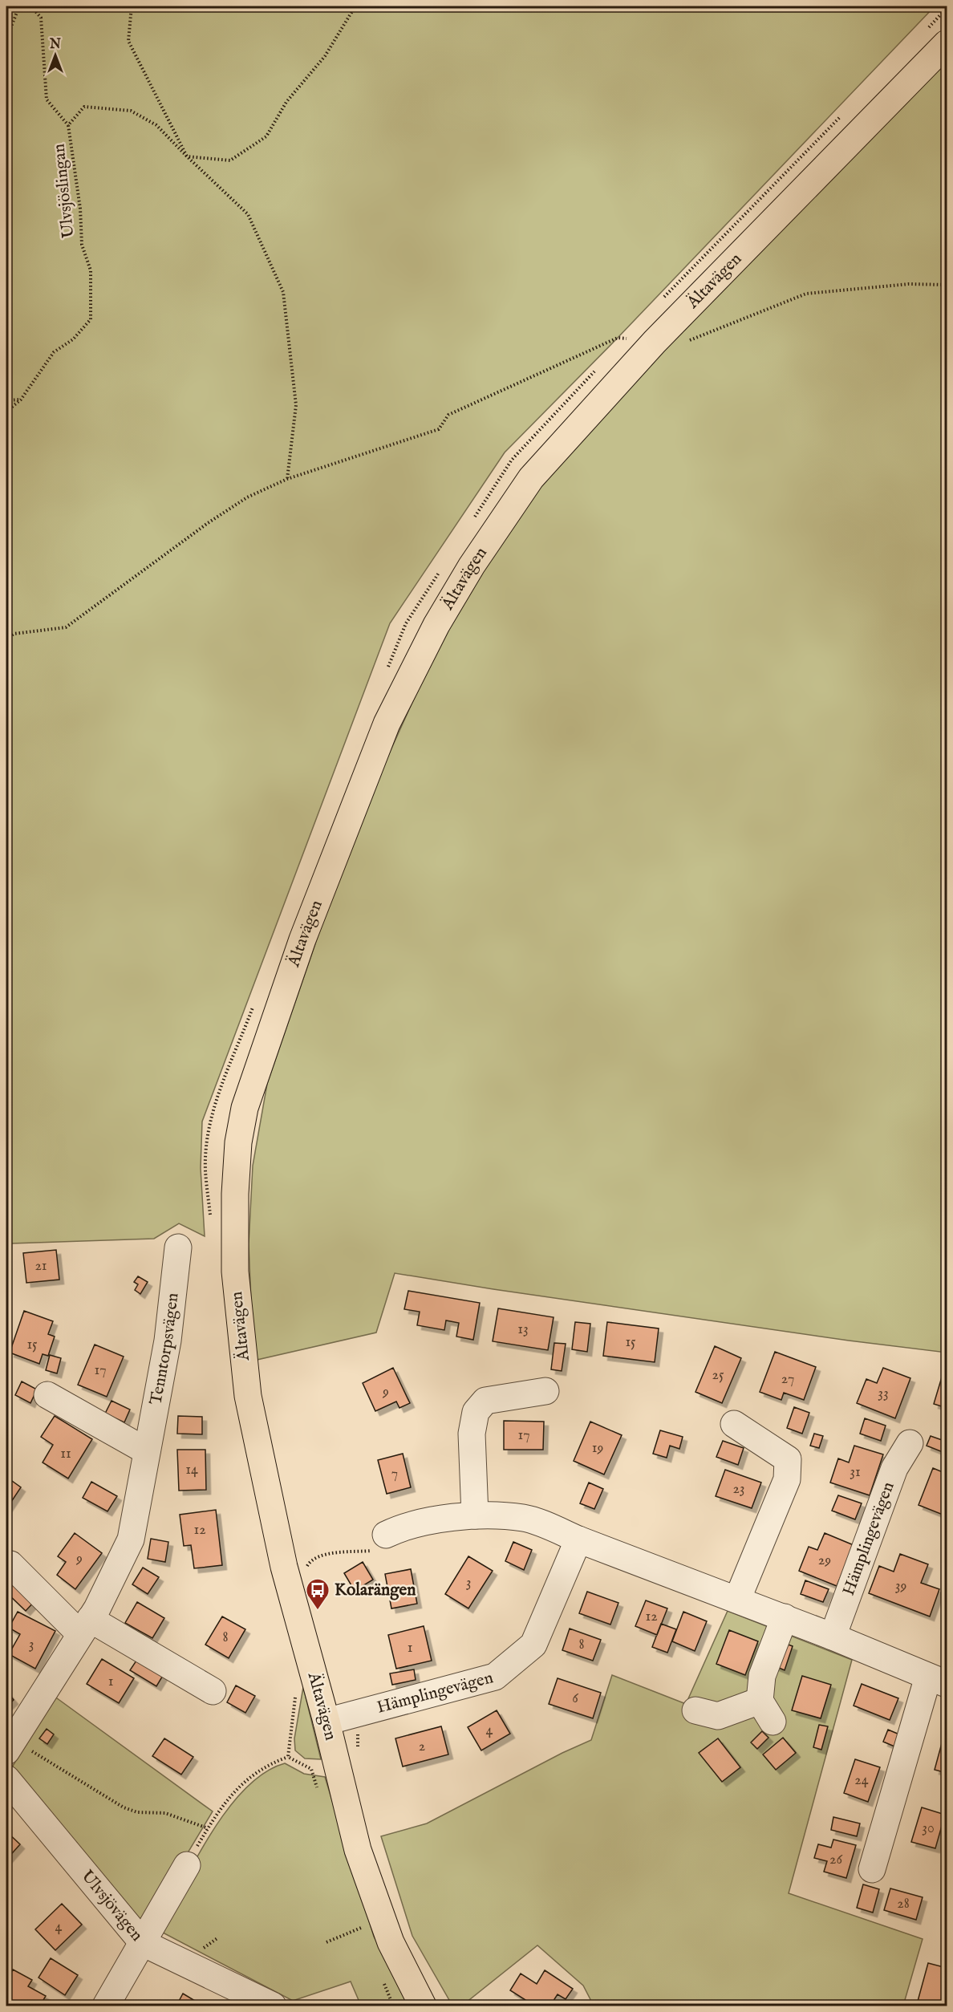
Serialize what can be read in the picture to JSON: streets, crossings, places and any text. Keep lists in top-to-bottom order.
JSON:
{
  "streets": {
    "main road": ["Ältavägen"],
    "street": ["Tenntorpsvägen", "Hämplingevägen", "Ulvsjövägen"],
    "path": ["Ulvsjöslingan"]
  },
  "crossings": [
    ["Ältavägen", "Hämplingevägen"]
  ],
  "places": {
    "bus stop": ["Kolarängen"]
  },
  "house_numbers": [
    "21",
    "13",
    "15",
    "15",
    "17",
    "25",
    "27",
    "9",
    "33",
    "17",
    "19",
    "11",
    "14",
    "31",
    "7",
    "23",
    "12",
    "9",
    "29",
    "3",
    "39",
    "12",
    "8",
    "3",
    "8",
    "1",
    "1",
    "6",
    "4",
    "2",
    "24",
    "30",
    "26",
    "28",
    "4"
  ],
  "north": "top"
}
